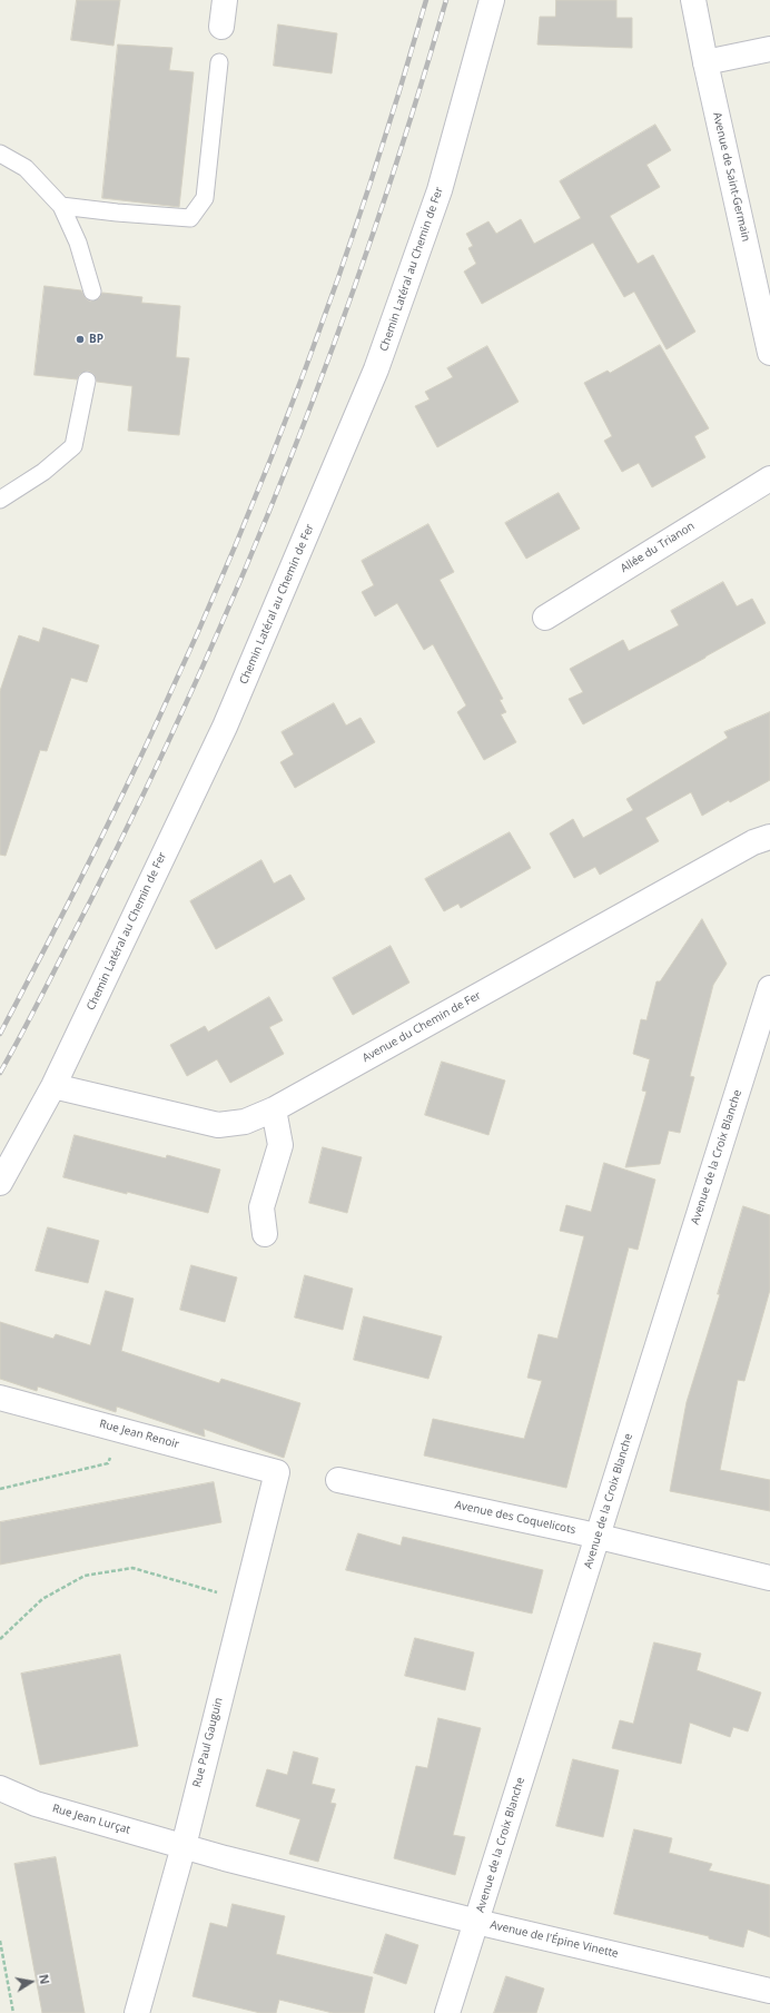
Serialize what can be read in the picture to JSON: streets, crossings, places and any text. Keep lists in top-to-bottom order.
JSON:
{
  "streets": {
    "street": [
      "Avenue de Saint-Germain",
      "Chemin Latéral au Chemin de Fer",
      "Allée du Trianon",
      "Avenue du Chemin de Fer",
      "Avenue de la Croix Blanche",
      "Rue Jean Renoir",
      "Avenue des Coquelicots",
      "Rue Paul Gauguin",
      "Rue Jean Lurçat",
      "Avenue de l'Épine Vinette"
    ]
  },
  "crossings": [
    ["Chemin Latéral au Chemin de Fer", "Avenue du Chemin de Fer"],
    ["Avenue de la Croix Blanche", "Avenue des Coquelicots"],
    ["Avenue de la Croix Blanche", "Avenue de l'Épine Vinette"],
    ["Rue Jean Renoir", "Rue Paul Gauguin"],
    ["Rue Paul Gauguin", "Rue Jean Lurçat"],
    ["Rue Paul Gauguin", "Avenue de l'Épine Vinette"],
    ["Rue Jean Lurçat", "Avenue de l'Épine Vinette"]
  ],
  "places": ["BP"],
  "north": "right"
}
